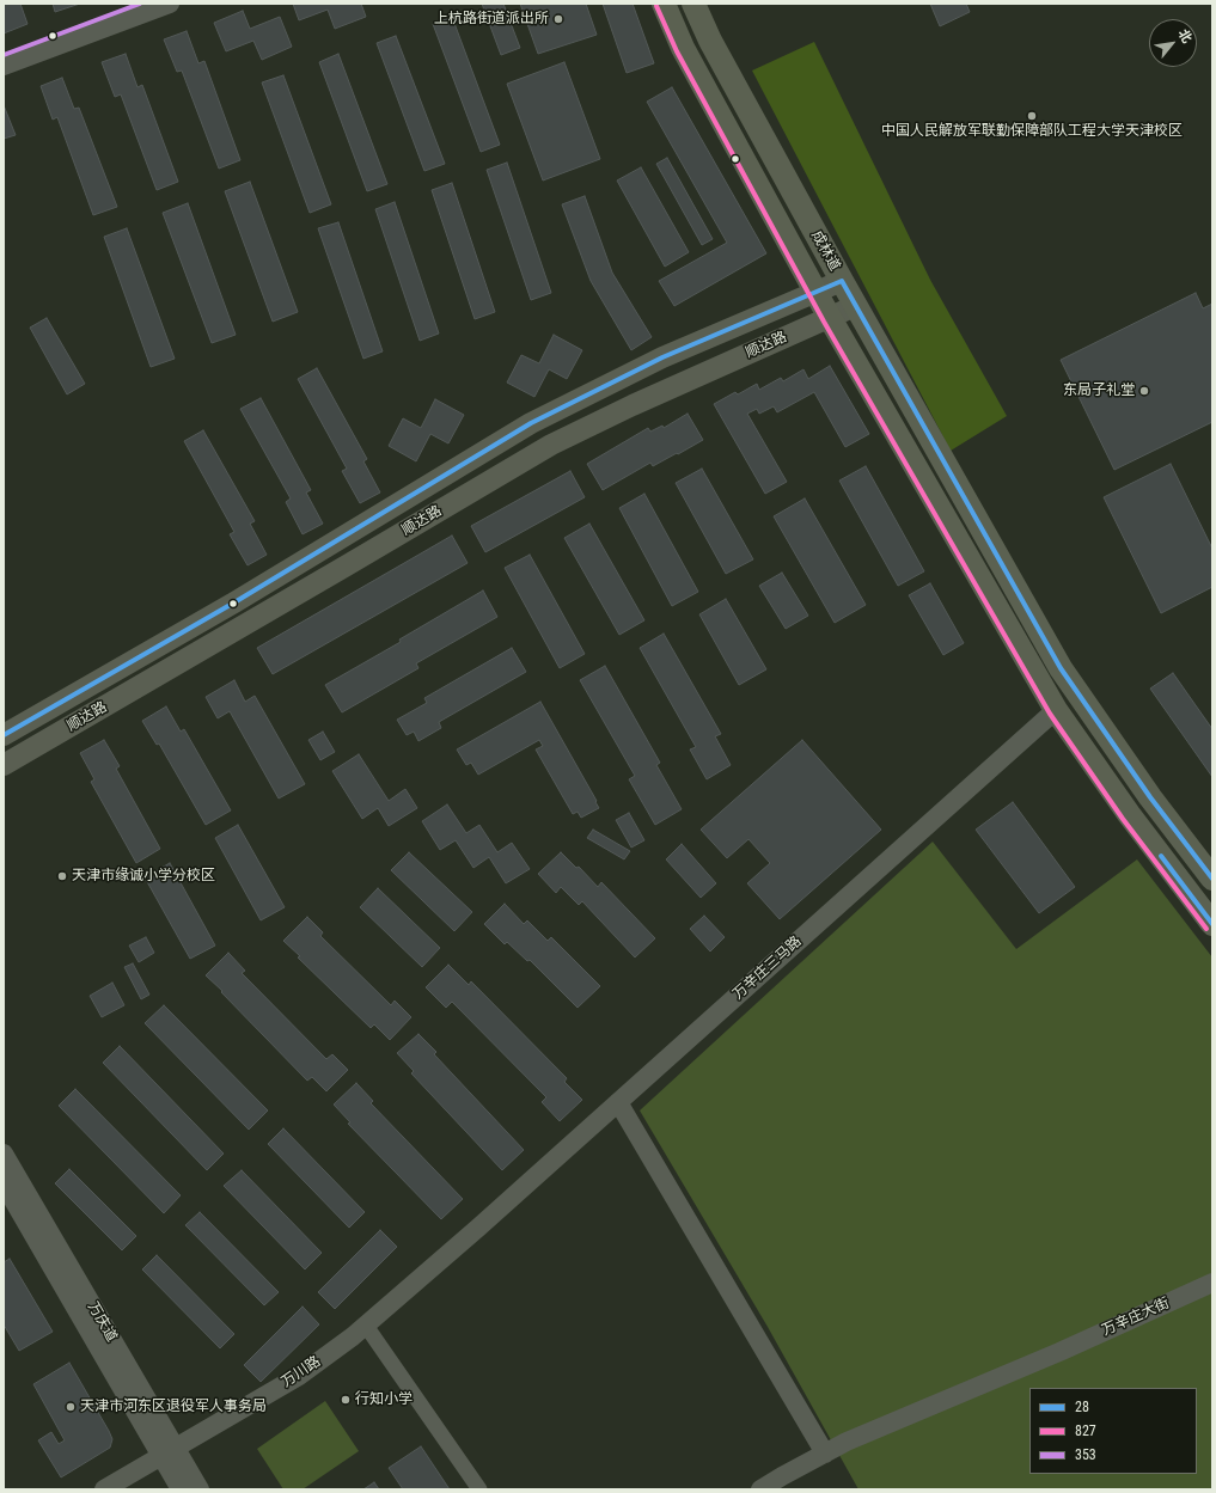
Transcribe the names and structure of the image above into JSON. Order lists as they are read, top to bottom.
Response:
{
  "streets": {
    "main road": ["成林道", "顺达路"],
    "street": [
      "万辛庄三马路",
      "万辛庄大街",
      "万庆道",
      "万川路"
    ]
  },
  "crossings": [
    ["成林道", "顺达路"],
    ["成林道", "万辛庄三马路"],
    ["万辛庄三马路", "万川路"],
    ["万庆道", "万川路"]
  ],
  "places": [
    "上杭路街道派出所",
    "中国人民解放军联勤保障部队工程大学天津校区",
    "东局子礼堂",
    "天津市缘诚小学分校区",
    "行知小学",
    "天津市河东区退役军人事务局"
  ],
  "lines": ["transit line 353", "transit line 827", "transit line 28"],
  "legend": ["28", "827", "353"],
  "north": "top right"
}
